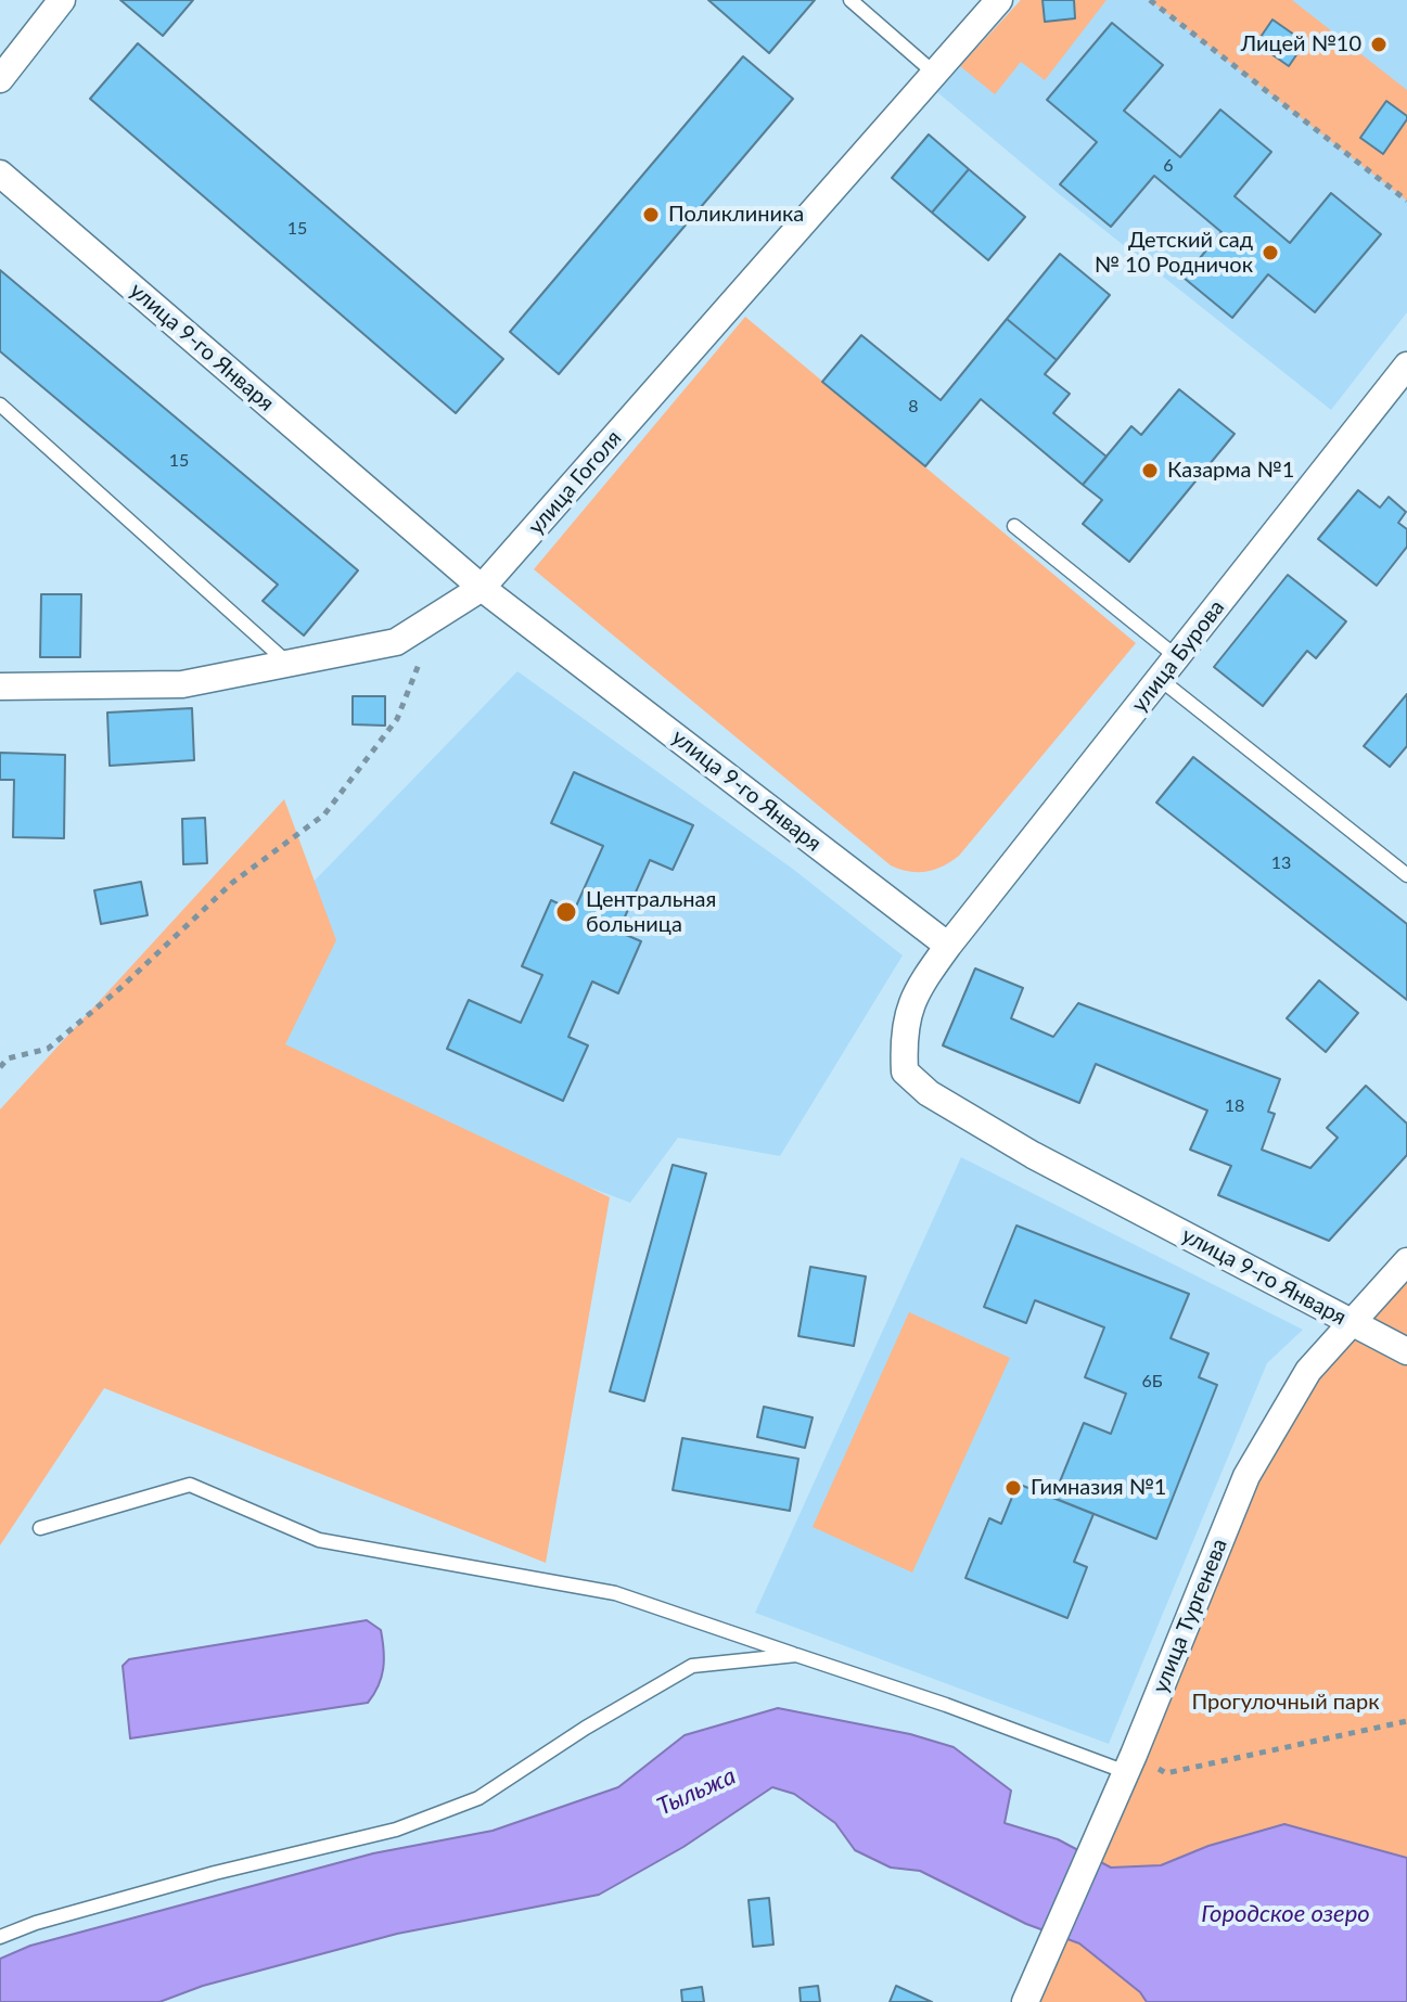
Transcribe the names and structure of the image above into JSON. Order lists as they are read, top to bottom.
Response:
{
  "streets": {
    "street": [
      "улица 9-го Января",
      "улица Гоголя",
      "улица Бурова",
      "улица Тургенева"
    ]
  },
  "crossings": [
    ["улица 9-го Января", "улица Гоголя"],
    ["улица 9-го Января", "улица Бурова"],
    ["улица 9-го Января", "улица Тургенева"]
  ],
  "water": ["Тыльжа", "Городское озеро"],
  "parks": ["Прогулочный парк"],
  "places": [
    "Лицей №10",
    "Поликлиника",
    "Детский сад № 10 Родничок",
    "Казарма №1",
    "Центральная больница",
    "Гимназия №1"
  ],
  "house_numbers": [
    "6",
    "15",
    "8",
    "15",
    "13",
    "18",
    "6Б"
  ]
}
